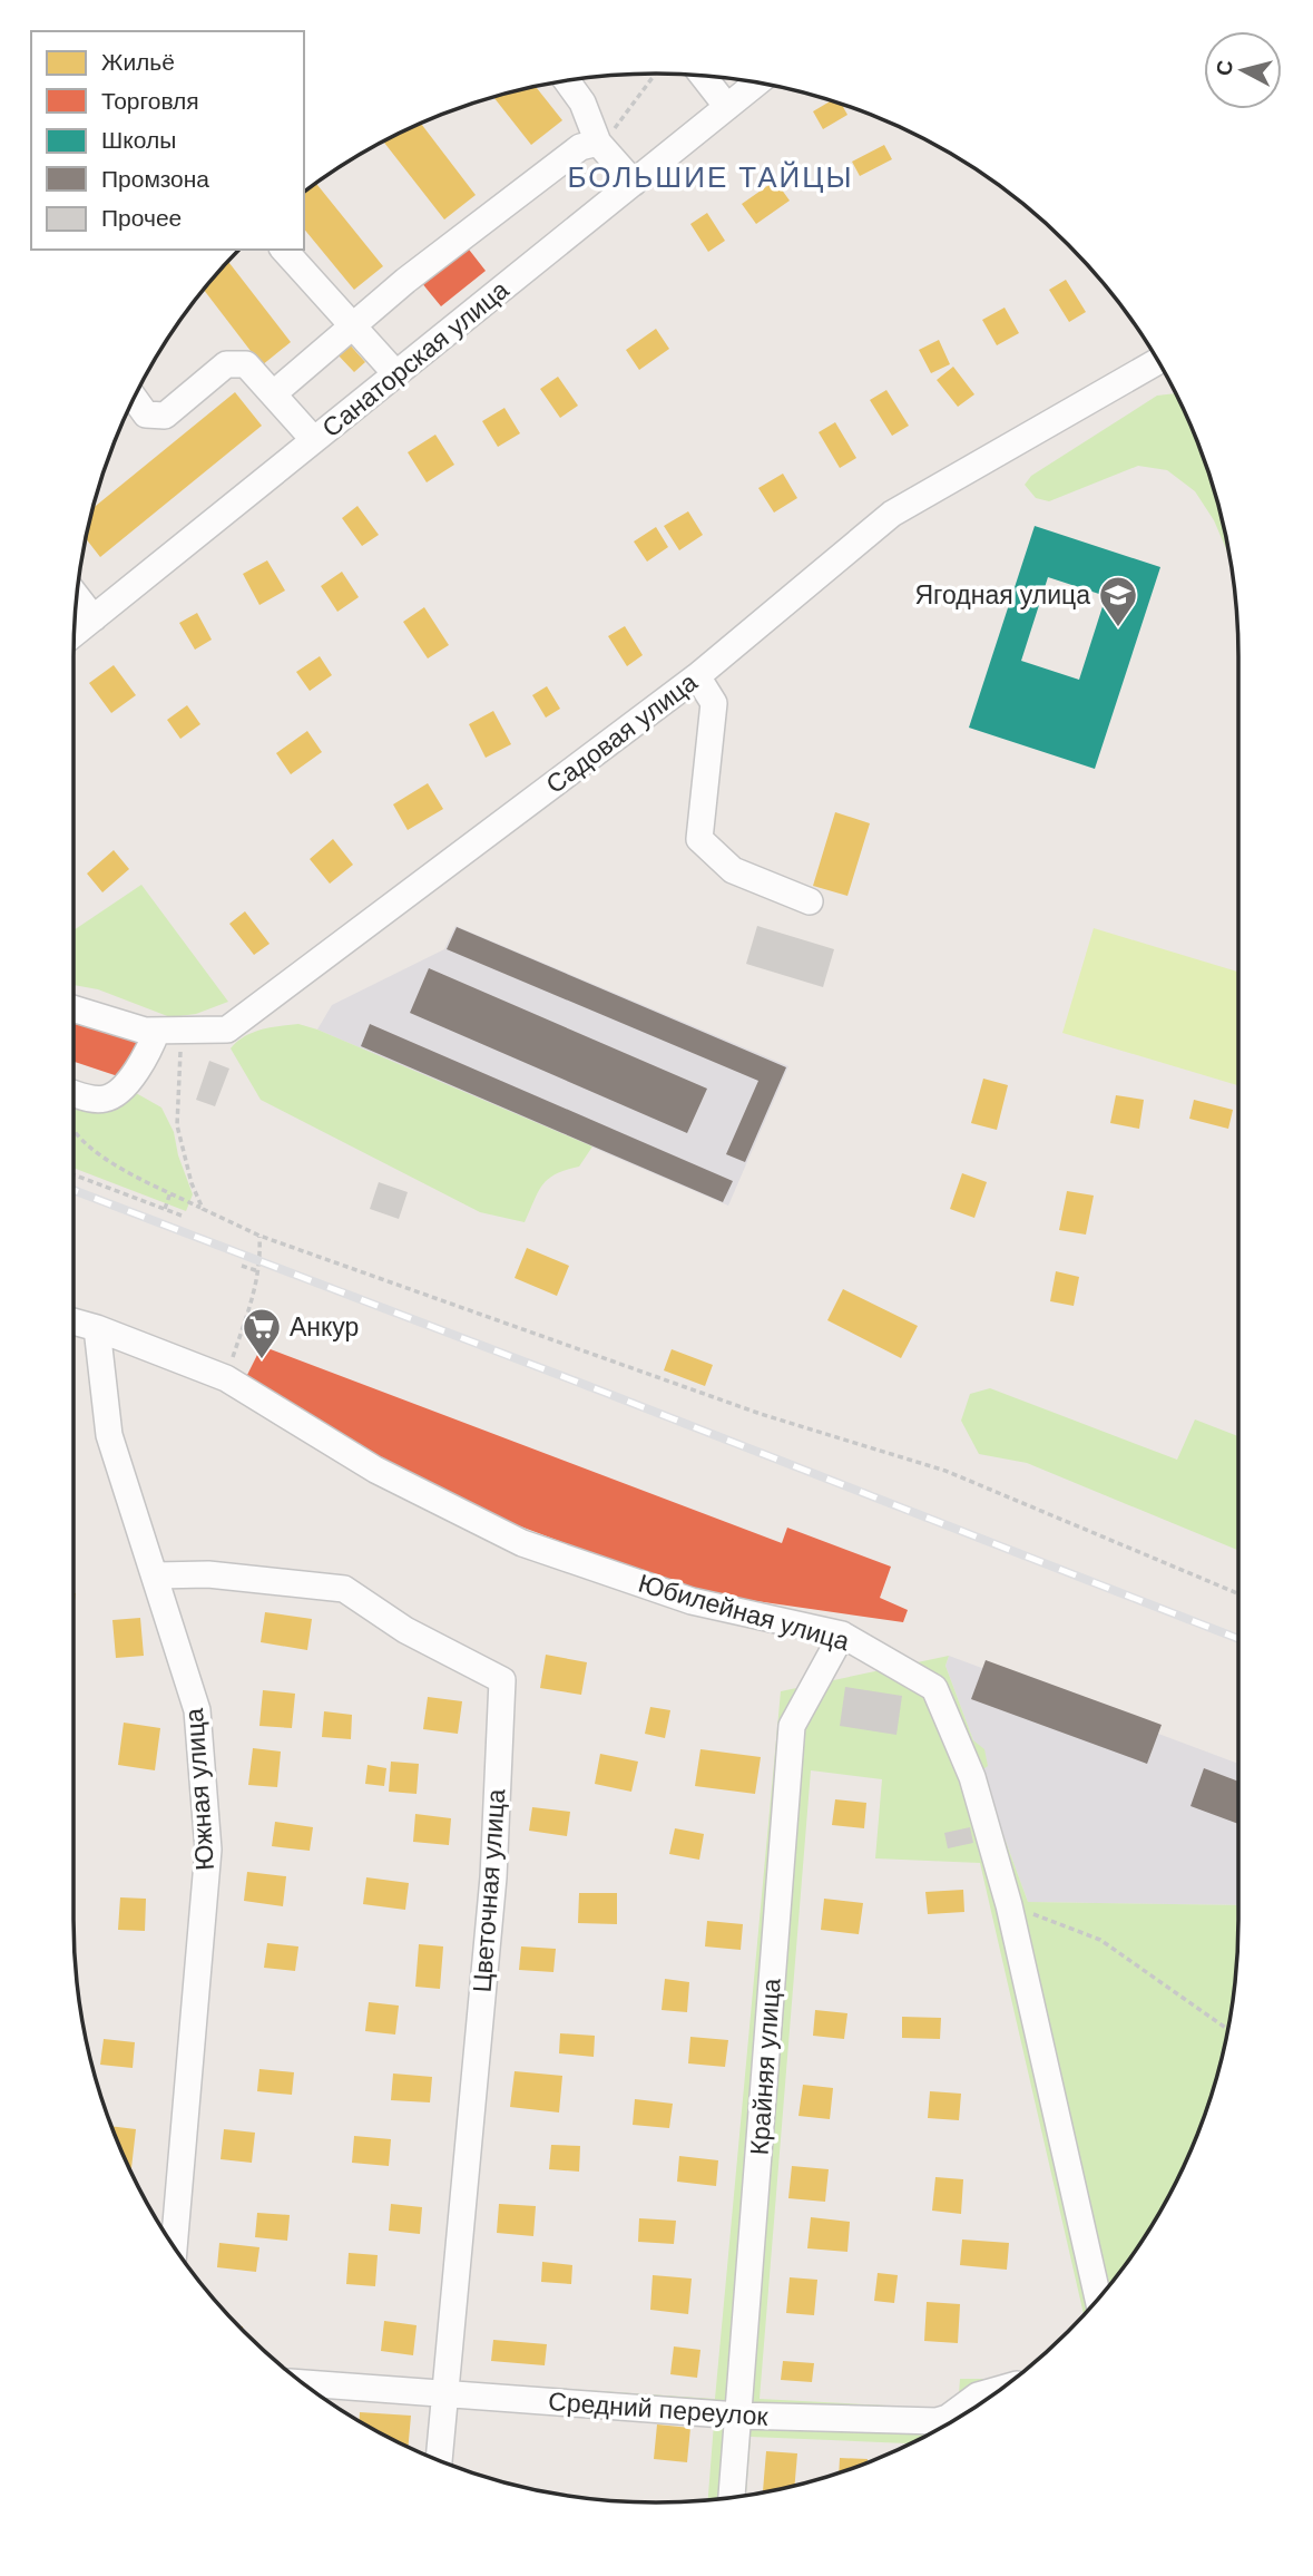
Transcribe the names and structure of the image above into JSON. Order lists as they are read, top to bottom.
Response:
{
  "streets": {
    "street": [
      "Санаторская улица",
      "Садовая улица",
      "Юбилейная улица",
      "Южная улица",
      "Цветочная улица",
      "Крайняя улица",
      "Средний переулок"
    ]
  },
  "crossings": [
    ["Юбилейная улица", "Южная улица"],
    ["Юбилейная улица", "Крайняя улица"],
    ["Южная улица", "Цветочная улица"],
    ["Цветочная улица", "Средний переулок"],
    ["Крайняя улица", "Средний переулок"]
  ],
  "districts": ["БОЛЬШИЕ ТАЙЦЫ"],
  "places": {
    "school or university": ["Ягодная улица"],
    "supermarket": ["Анкур"]
  },
  "legend": [
    "Жильё",
    "Торговля",
    "Школы",
    "Промзона",
    "Прочее"
  ],
  "north": "left"
}
